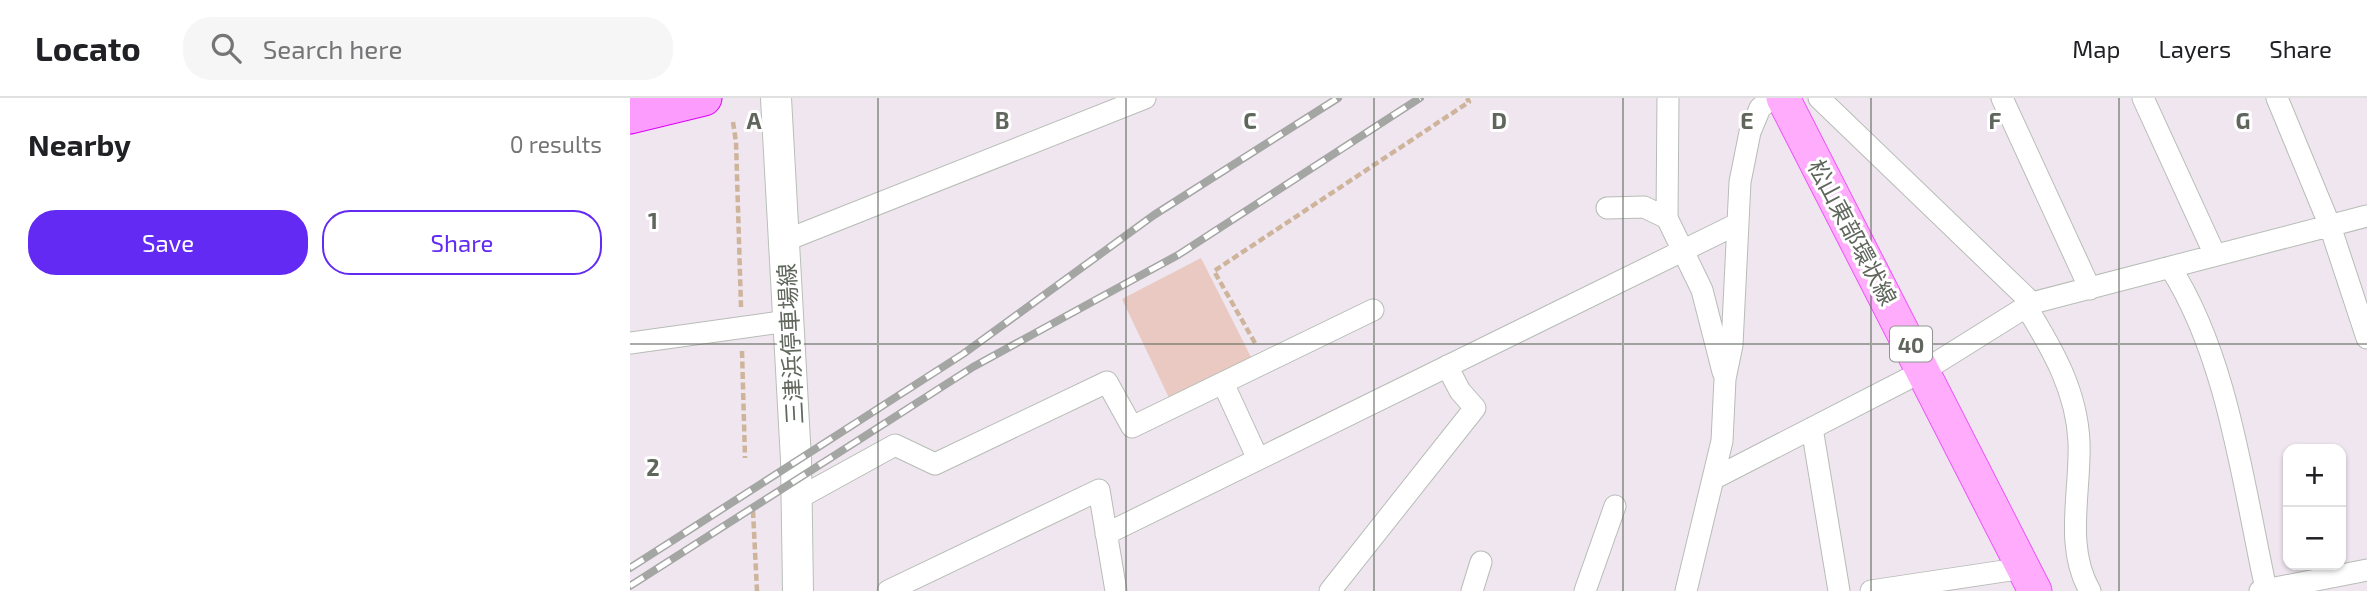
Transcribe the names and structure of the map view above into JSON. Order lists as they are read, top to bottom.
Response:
{
  "streets": {
    "main road": ["松山東部環状線", "三津浜停車場線", "40"]
  },
  "page": {
    "header": "Locato",
    "search": "Search here",
    "nav": ["Map", "Layers", "Share"],
    "heading": ["Nearby", "0 results"],
    "buttons": ["Save", "Share"],
    "map_buttons": ["+", "−"]
  },
  "grid": {
    "columns": [
      "A",
      "B",
      "C",
      "D",
      "E",
      "F",
      "G"
    ],
    "rows": ["1", "2"]
  }
}
